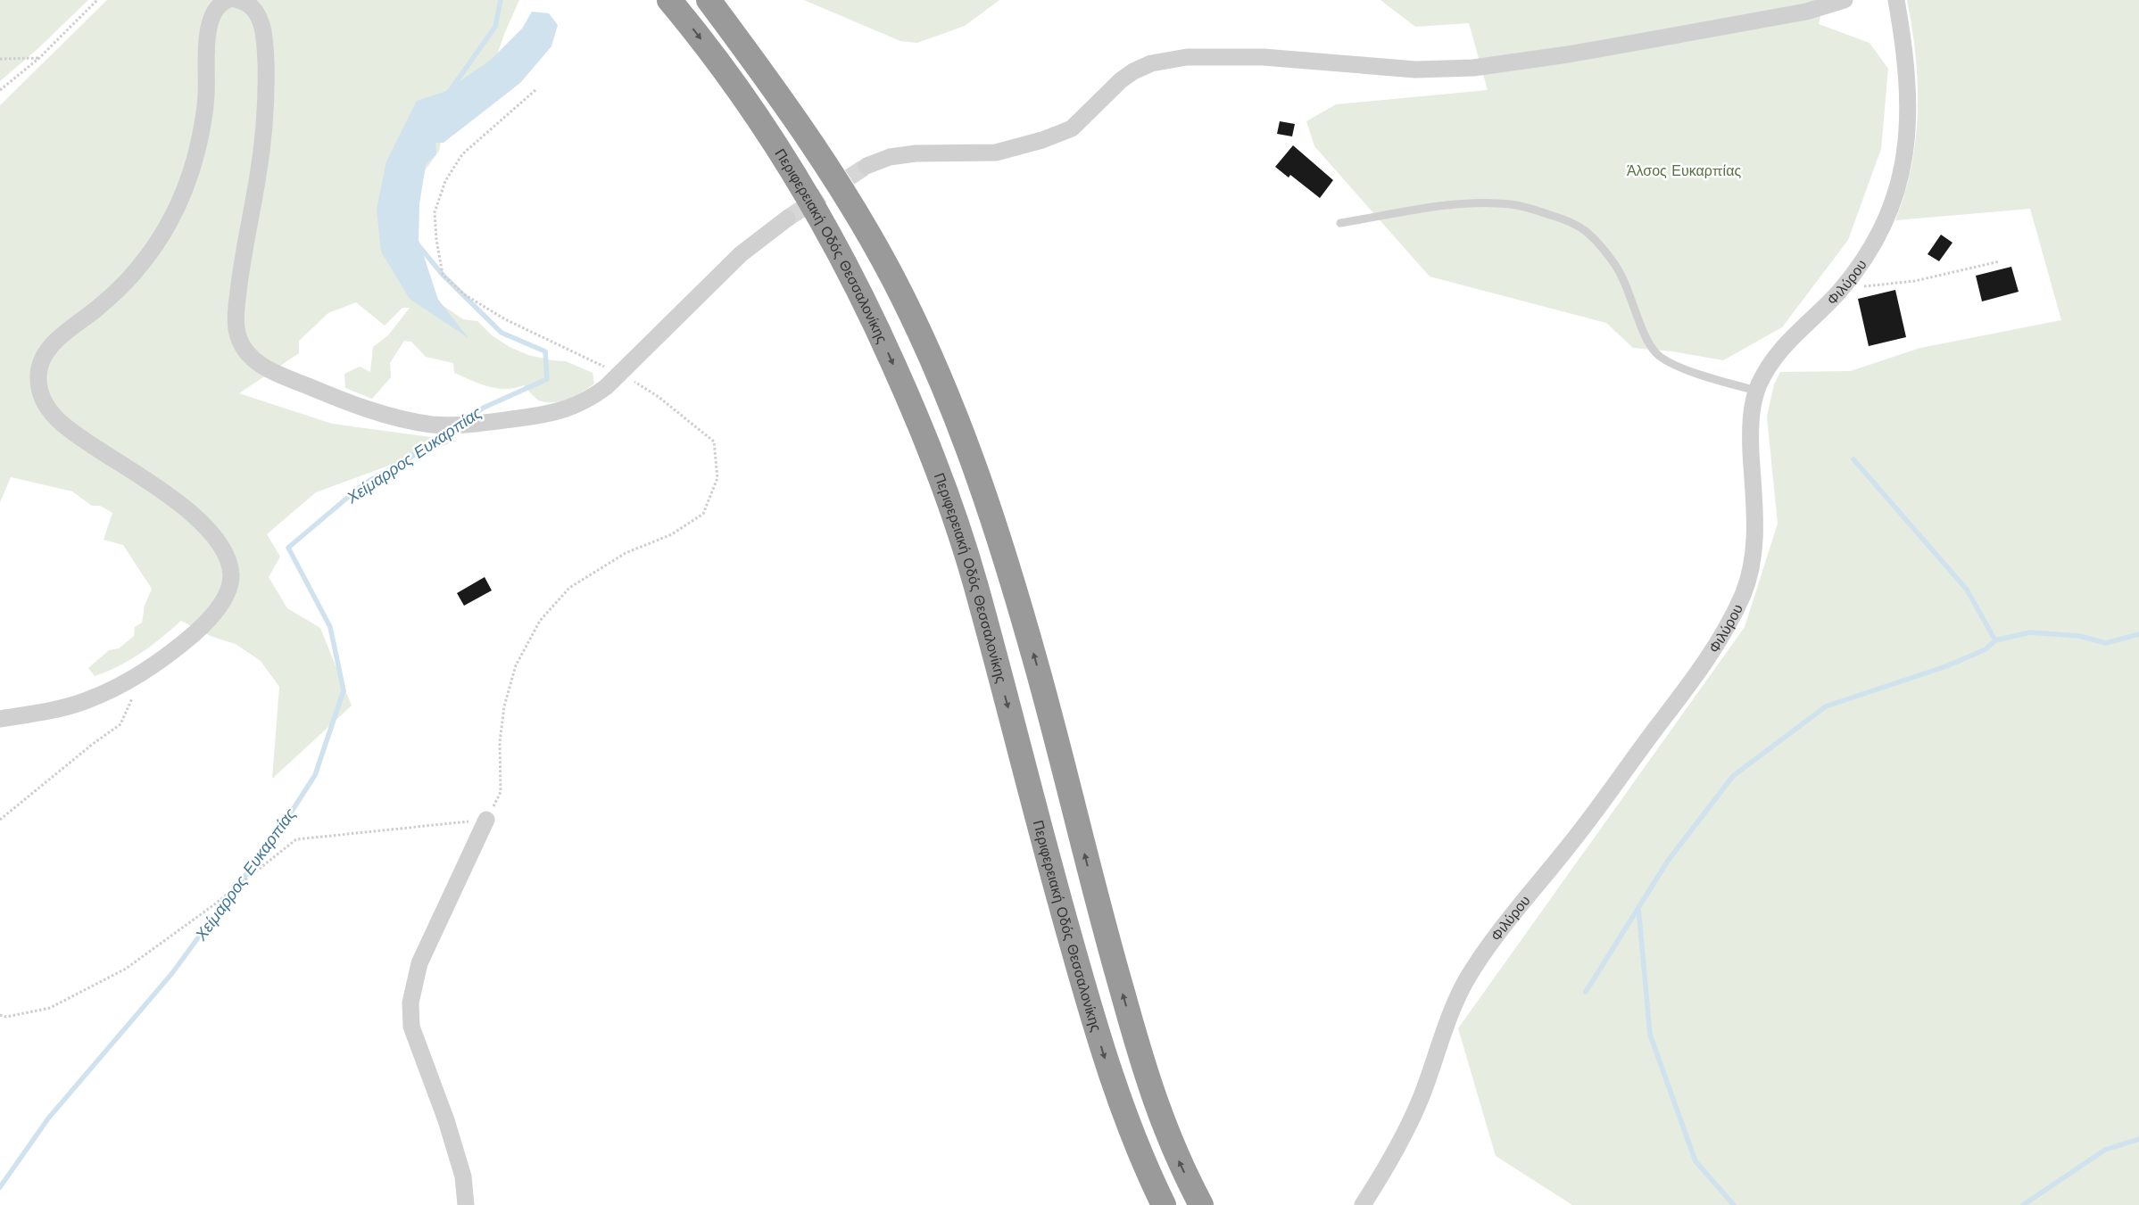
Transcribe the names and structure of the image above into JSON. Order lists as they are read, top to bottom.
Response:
{
  "streets": {
    "highway": ["Περιφερειακή Οδός Θεσσαλονίκης"],
    "street": ["Φιλύρου"]
  },
  "water": ["Χείμαρρος Ευκαρπίας"],
  "parks": ["Άλσος Ευκαρπίας"]
}
